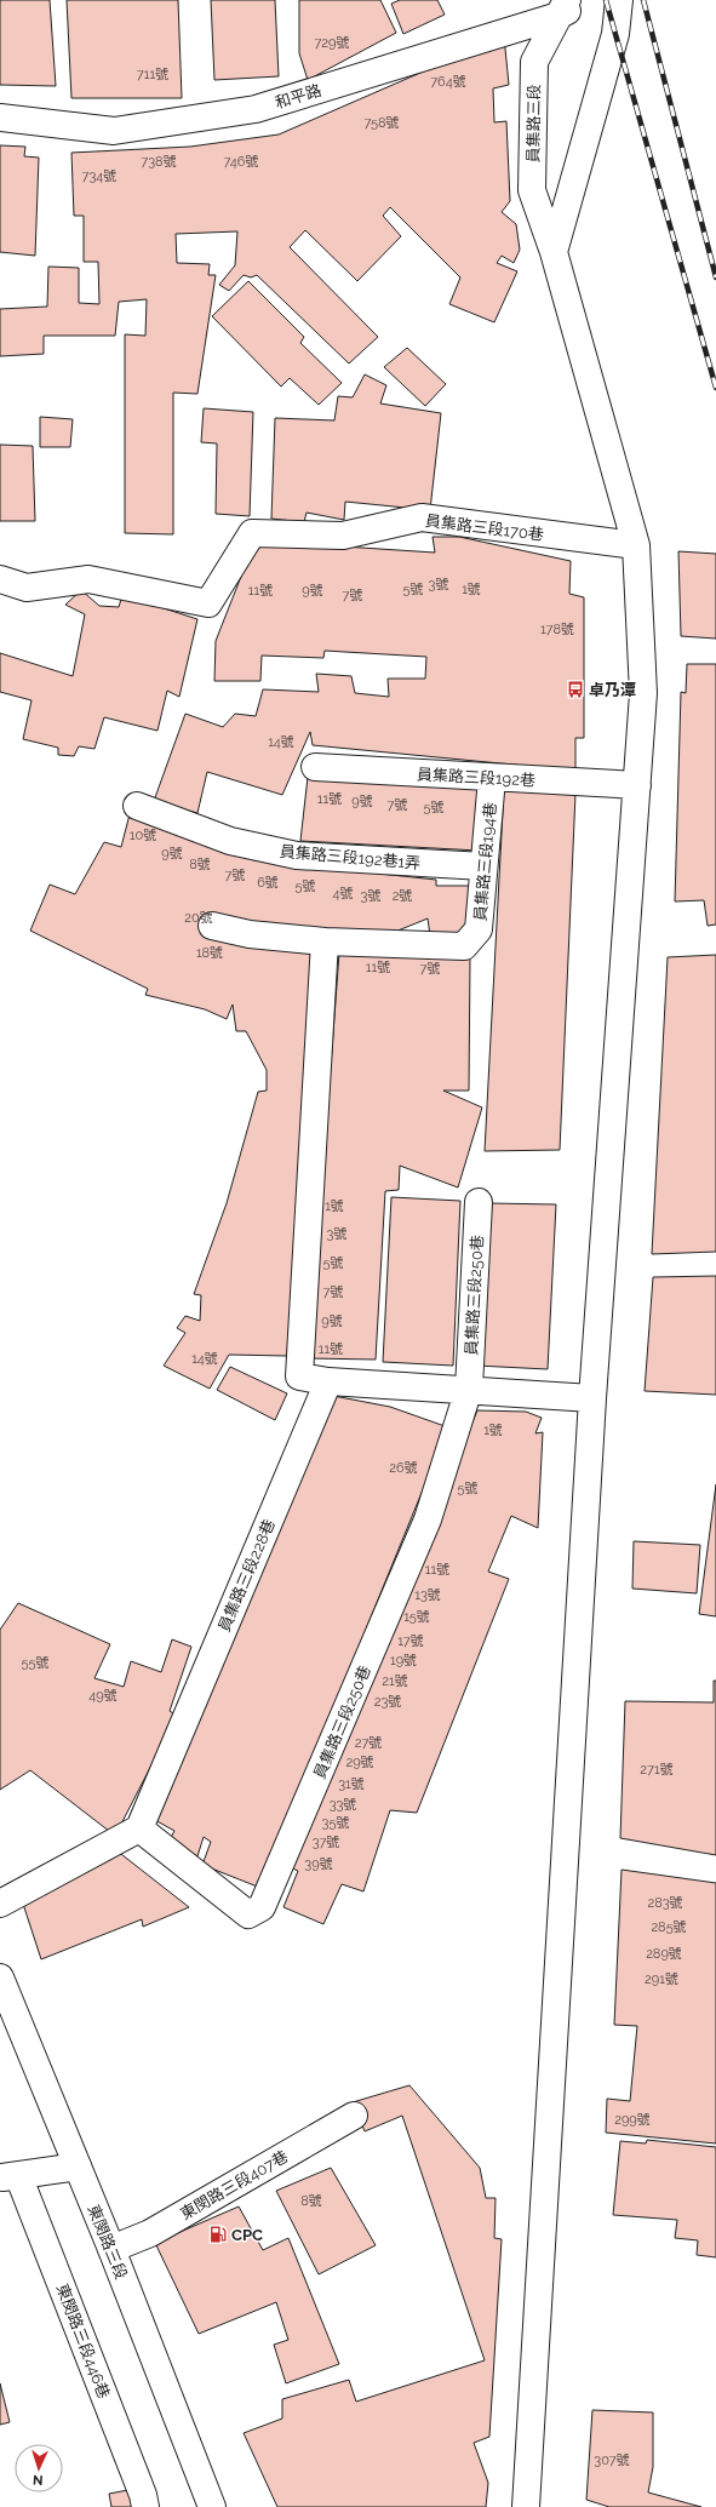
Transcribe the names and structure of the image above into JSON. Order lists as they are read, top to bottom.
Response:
{
  "streets": {
    "street": [
      "和平路",
      "員集路三段",
      "員集路三段170巷",
      "員集路三段192巷",
      "員集路三段192巷1弄",
      "員集路三段194巷",
      "員集路三段250巷",
      "員集路三段228巷",
      "東閔路三段407巷",
      "東閔路三段",
      "東閔路三段446巷"
    ]
  },
  "crossings": [
    ["和平路", "員集路三段"],
    ["員集路三段", "員集路三段170巷"],
    ["員集路三段", "員集路三段192巷"],
    ["員集路三段192巷", "員集路三段194巷"],
    ["員集路三段192巷1弄", "員集路三段194巷"],
    ["員集路三段250巷", "員集路三段228巷"],
    ["東閔路三段407巷", "東閔路三段"]
  ],
  "places": {
    "bus stop": ["卓乃潭"],
    "fuel station": ["CPC"]
  },
  "house_numbers": [
    "729號",
    "711號",
    "764號",
    "758號",
    "738號",
    "746號",
    "734號",
    "3號",
    "5號",
    "1號",
    "11號",
    "9號",
    "7號",
    "178號",
    "14號",
    "11號",
    "9號",
    "7號",
    "5號",
    "10號",
    "9號",
    "8號",
    "7號",
    "6號",
    "5號",
    "4號",
    "3號",
    "2號",
    "20號",
    "18號",
    "11號",
    "7號",
    "1號",
    "3號",
    "5號",
    "7號",
    "9號",
    "11號",
    "14號",
    "1號",
    "26號",
    "5號",
    "11號",
    "13號",
    "15號",
    "17號",
    "19號",
    "55號",
    "21號",
    "49號",
    "23號",
    "27號",
    "29號",
    "271號",
    "31號",
    "33號",
    "35號",
    "37號",
    "39號",
    "283號",
    "285號",
    "289號",
    "291號",
    "299號",
    "8號",
    "307號"
  ],
  "north": "bottom"
}
